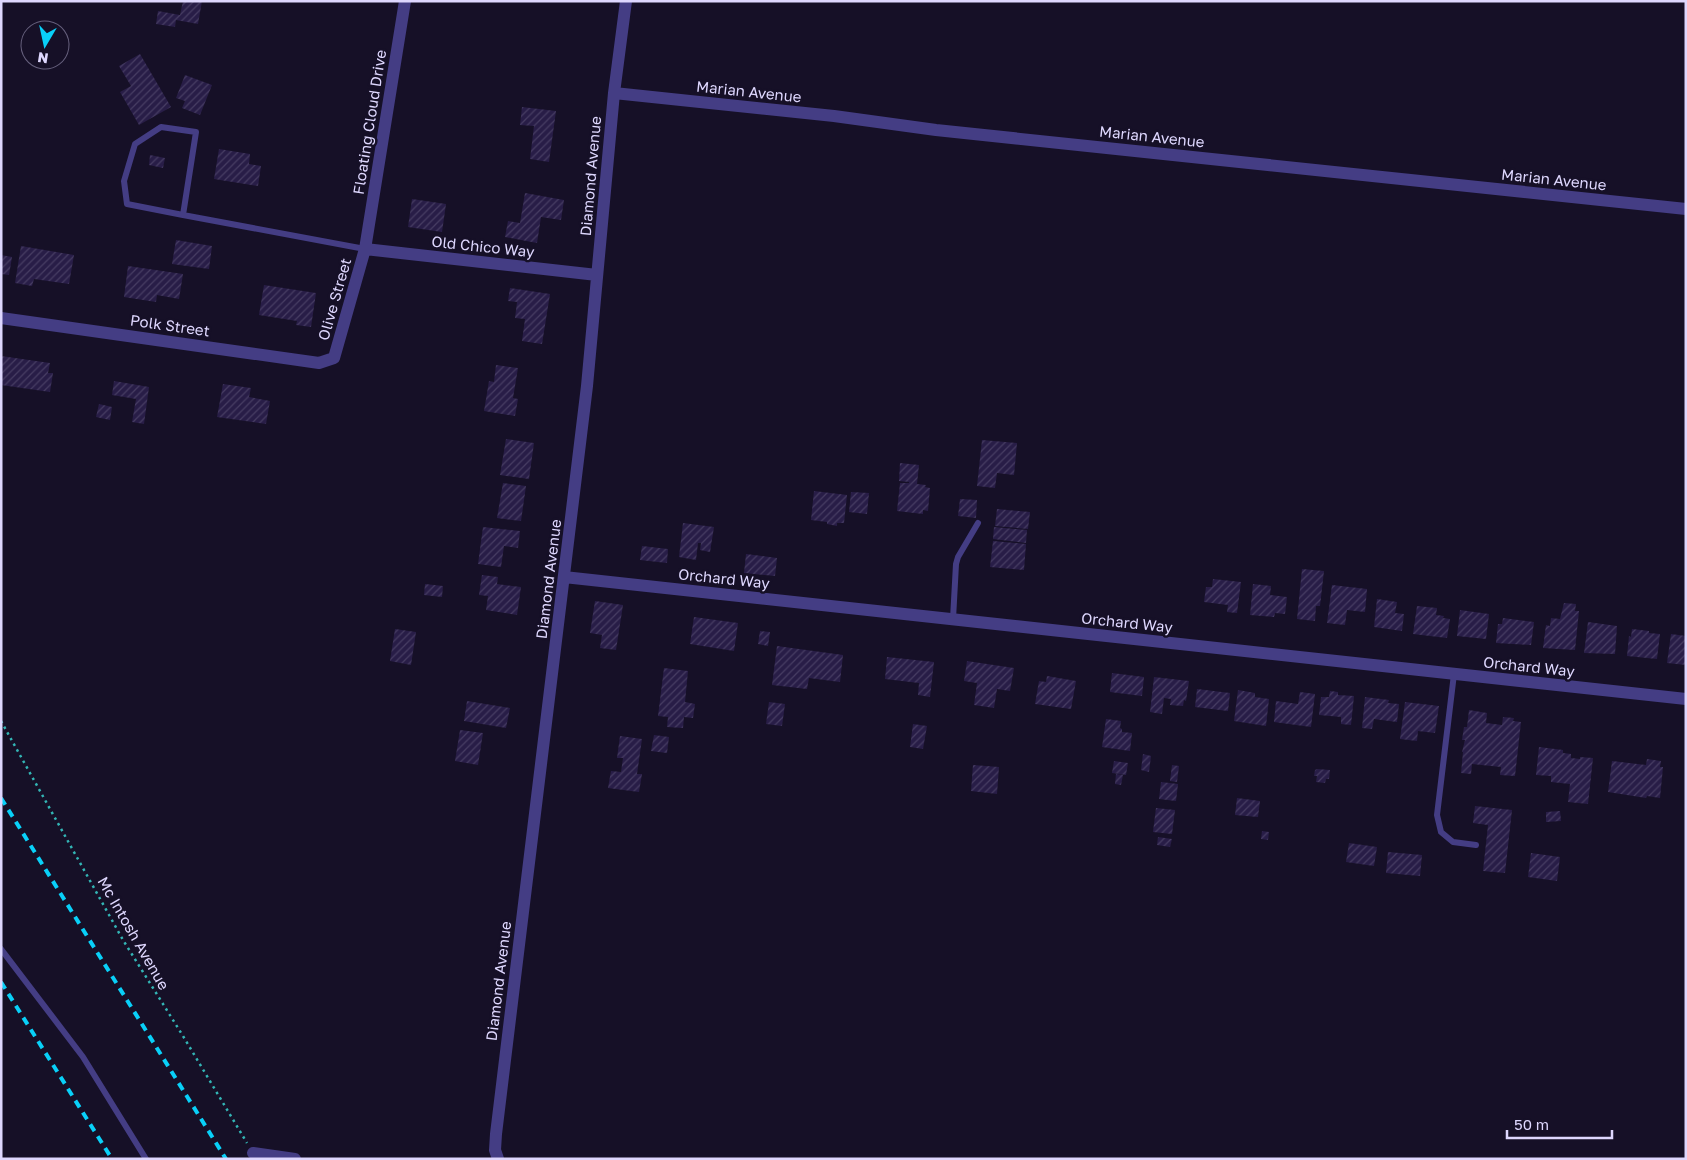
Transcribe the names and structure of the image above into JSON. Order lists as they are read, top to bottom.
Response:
{
  "streets": {
    "street": [
      "Marian Avenue",
      "Floating Cloud Drive",
      "Diamond Avenue",
      "Old Chico Way",
      "Olive Street",
      "Polk Street",
      "Orchard Way"
    ],
    "path": ["Mc Intosh Avenue"]
  },
  "crossings": [
    ["Marian Avenue", "Diamond Avenue"],
    ["Floating Cloud Drive", "Old Chico Way"],
    ["Floating Cloud Drive", "Olive Street"],
    ["Diamond Avenue", "Old Chico Way"],
    ["Diamond Avenue", "Orchard Way"],
    ["Old Chico Way", "Olive Street"],
    ["Olive Street", "Polk Street"]
  ],
  "scale_bar": "50 m",
  "north": "bottom"
}
